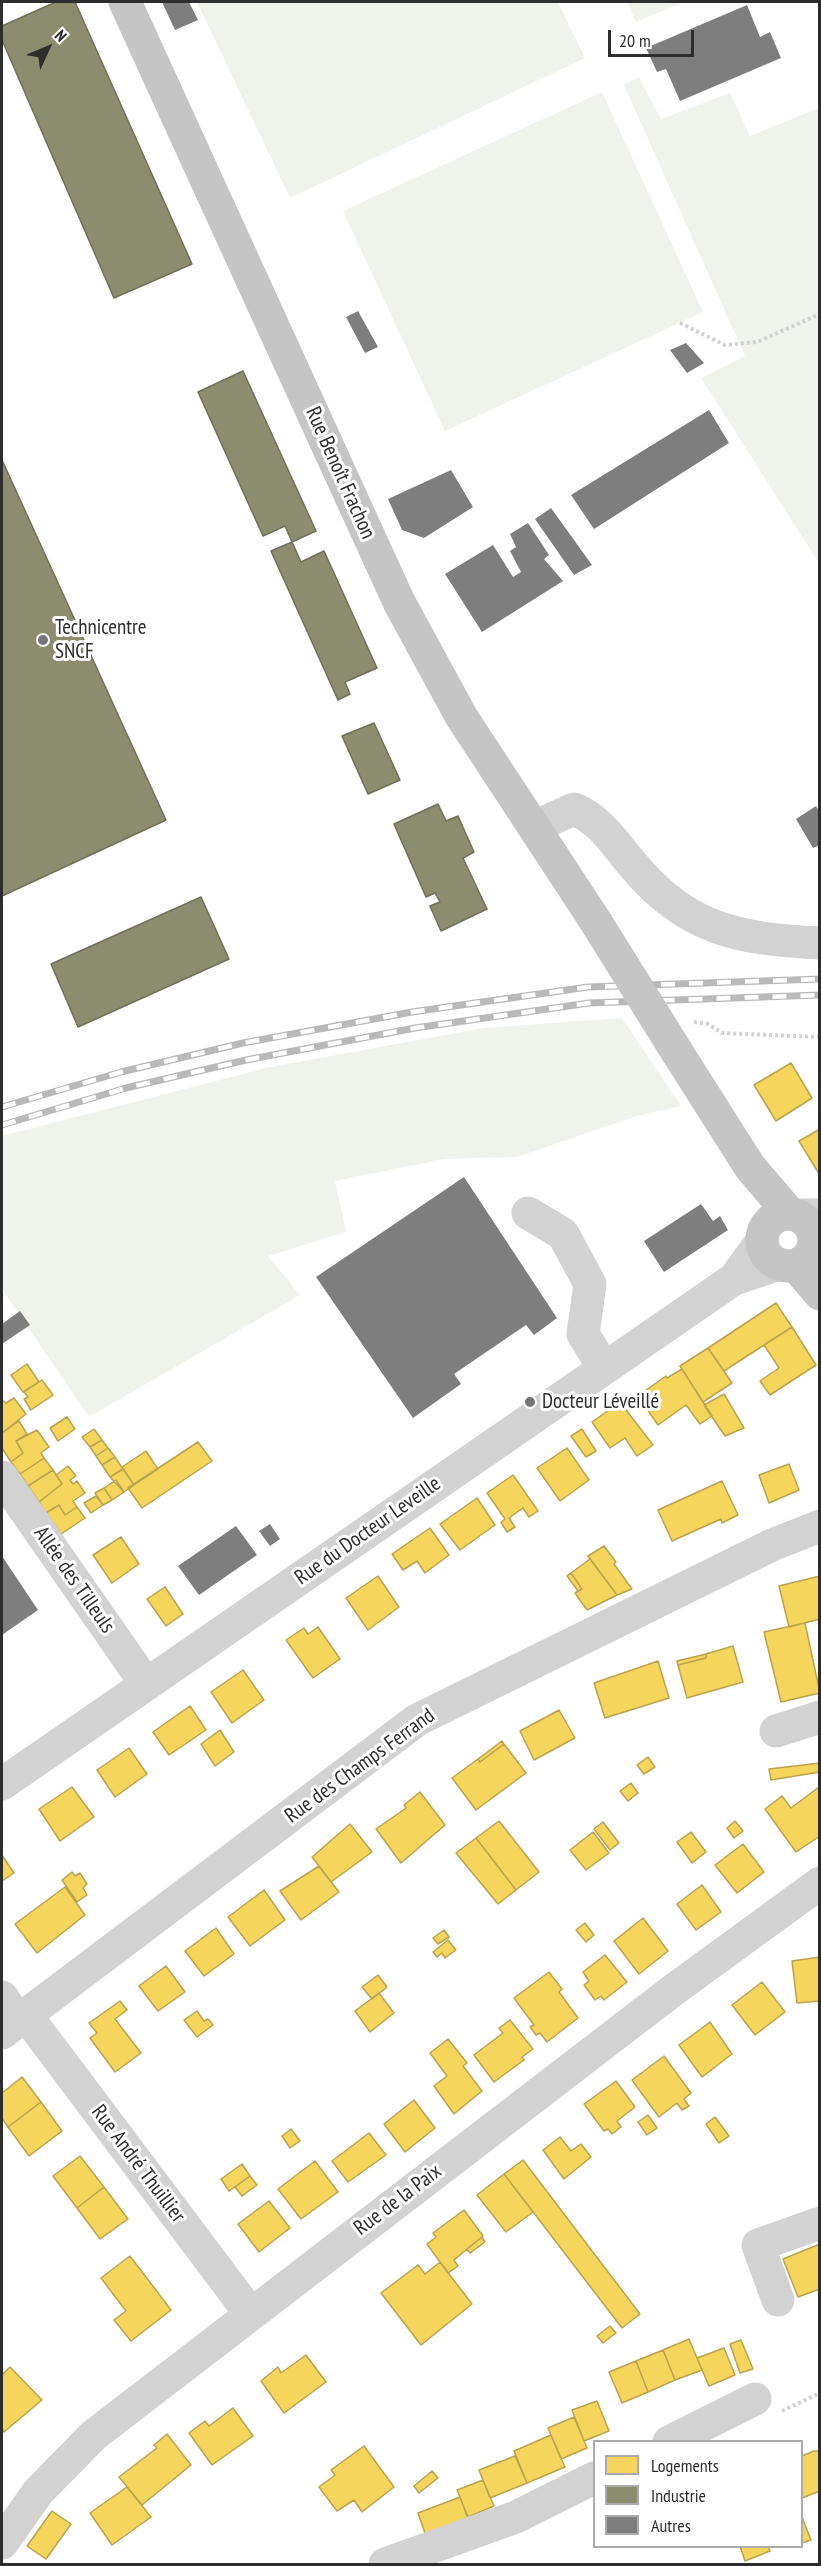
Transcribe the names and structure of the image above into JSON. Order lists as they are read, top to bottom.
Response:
{
  "streets": {
    "main road": ["Rue Benoît Frachon"],
    "street": [
      "Rue du Docteur Leveille",
      "Allée des Tilleuls",
      "Rue des Champs Ferrand",
      "Rue André Thuillier",
      "Rue de la Paix"
    ]
  },
  "crossings": [
    ["Rue Benoît Frachon", "Rue du Docteur Leveille"],
    ["Rue du Docteur Leveille", "Allée des Tilleuls"],
    ["Rue des Champs Ferrand", "Rue André Thuillier"],
    ["Rue André Thuillier", "Rue de la Paix"]
  ],
  "places": ["Technicentre SNCF", "Docteur Léveillé"],
  "legend": ["Logements", "Industrie", "Autres"],
  "scale_bar": "20 m",
  "north": "top right"
}
